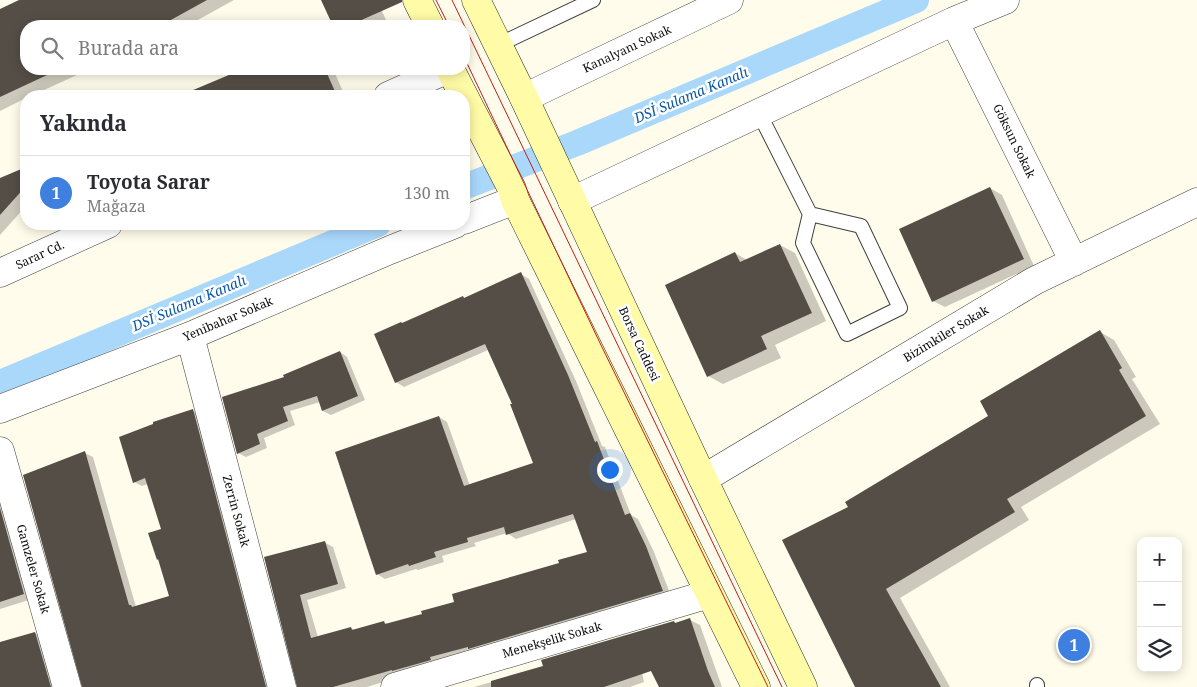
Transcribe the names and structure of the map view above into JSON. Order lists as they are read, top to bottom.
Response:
{
  "streets": {
    "main road": ["Borsa Caddesi"],
    "street": [
      "Kanalyanı Sokak",
      "Göksun Sokak",
      "Sarar Cd.",
      "Yenibahar Sokak",
      "Bizimkiler Sokak",
      "Zerrin Sokak",
      "Gamzeler Sokak",
      "Menekşelik Sokak"
    ]
  },
  "crossings": [
    ["Kanalyanı Sokak", "Borsa Caddesi"],
    ["Göksun Sokak", "Bizimkiler Sokak"],
    ["Yenibahar Sokak", "Zerrin Sokak"],
    ["Bizimkiler Sokak", "Borsa Caddesi"]
  ],
  "water": ["DSİ Sulama Kanalı"],
  "page": {
    "search": "Burada ara",
    "heading": "Yakında",
    "list": [
      {
        "mark": "1",
        "name": "Toyota Sarar",
        "note": "Mağaza",
        "value": "130 m"
      }
    ],
    "map_buttons": ["+", "−"],
    "pins": "1"
  }
}
